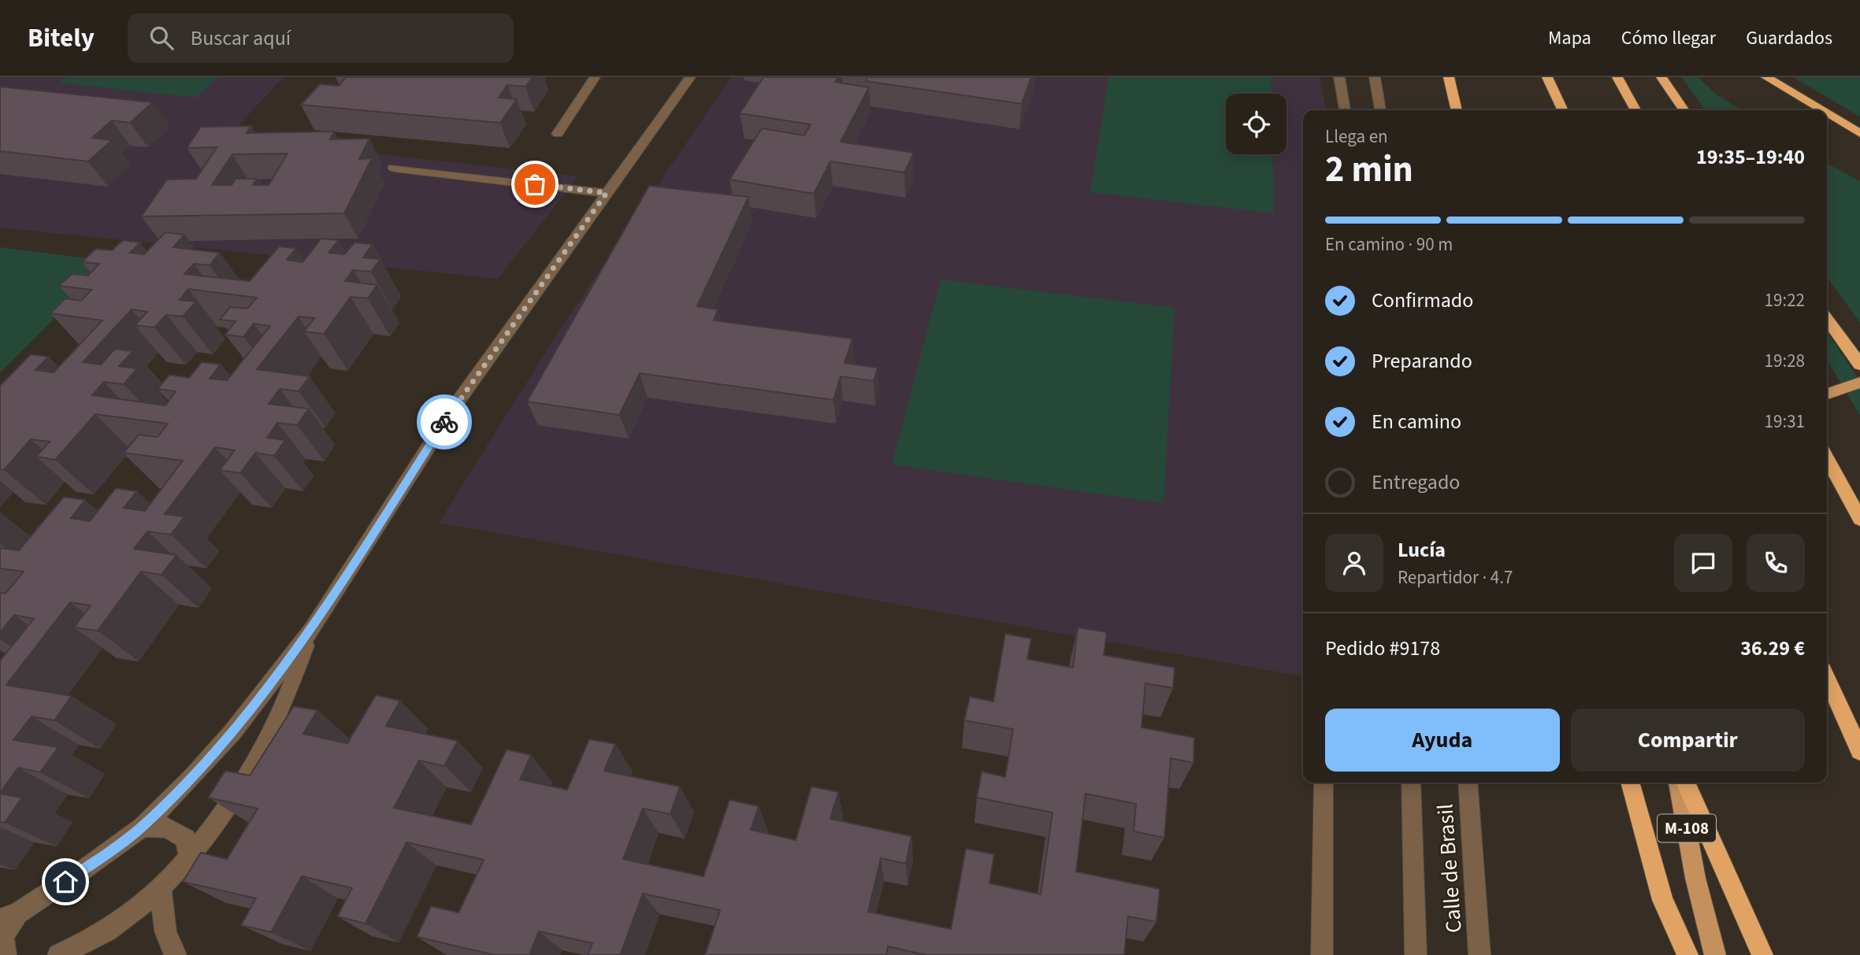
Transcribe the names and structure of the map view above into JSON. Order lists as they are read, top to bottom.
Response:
{
  "streets": {
    "main road": ["M-108"],
    "street": ["Calle de Brasil"]
  },
  "page": {
    "header": "Bitely",
    "search": "Buscar aquí",
    "nav": ["Mapa", "Cómo llegar", "Guardados"],
    "heading": ["2 min", "Llega en", "19:35–19:40"],
    "panel": [
      "Lucía",
      "Repartidor · 4.7",
      "Pedido #9178",
      "36.29 €"
    ],
    "bar": "En camino · 90 m",
    "list": [
      ["Confirmado", "19:22"],
      ["Preparando", "19:28"],
      ["En camino", "19:31"],
      "Entregado"
    ],
    "buttons": ["Ayuda", "Compartir"]
  }
}
